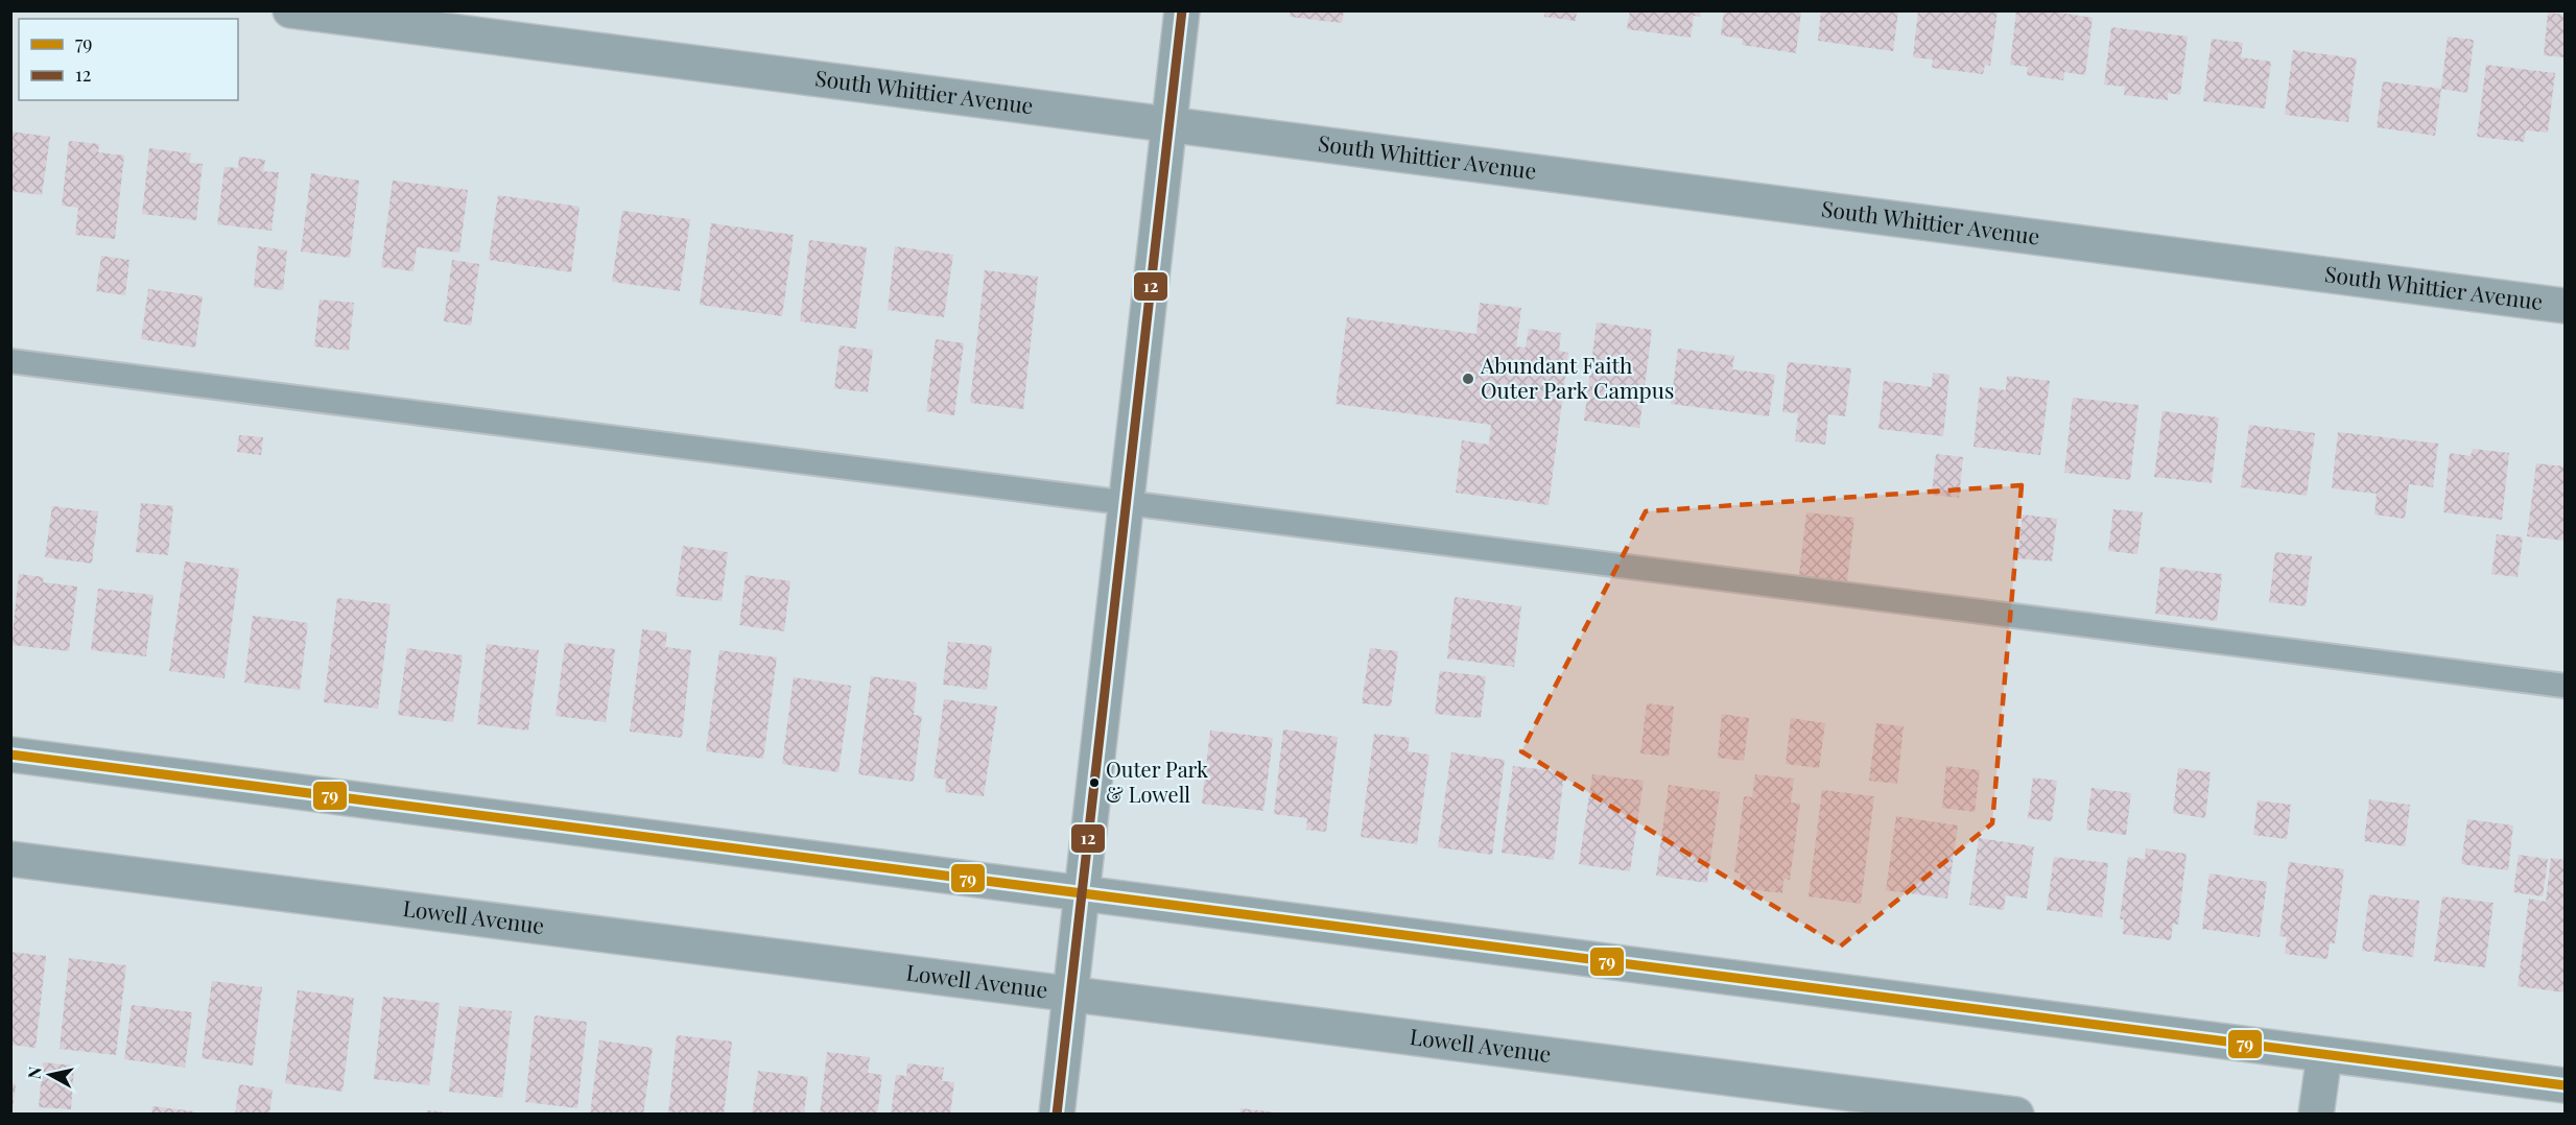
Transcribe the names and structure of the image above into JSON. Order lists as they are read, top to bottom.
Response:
{
  "streets": {
    "street": ["South Whittier Avenue", "Lowell Avenue"]
  },
  "places": ["Abundant Faith Outer Park Campus", "Outer Park & Lowell"],
  "lines": ["transit line 12", "transit line 79"],
  "legend": ["79", "12"],
  "north": "left"
}
